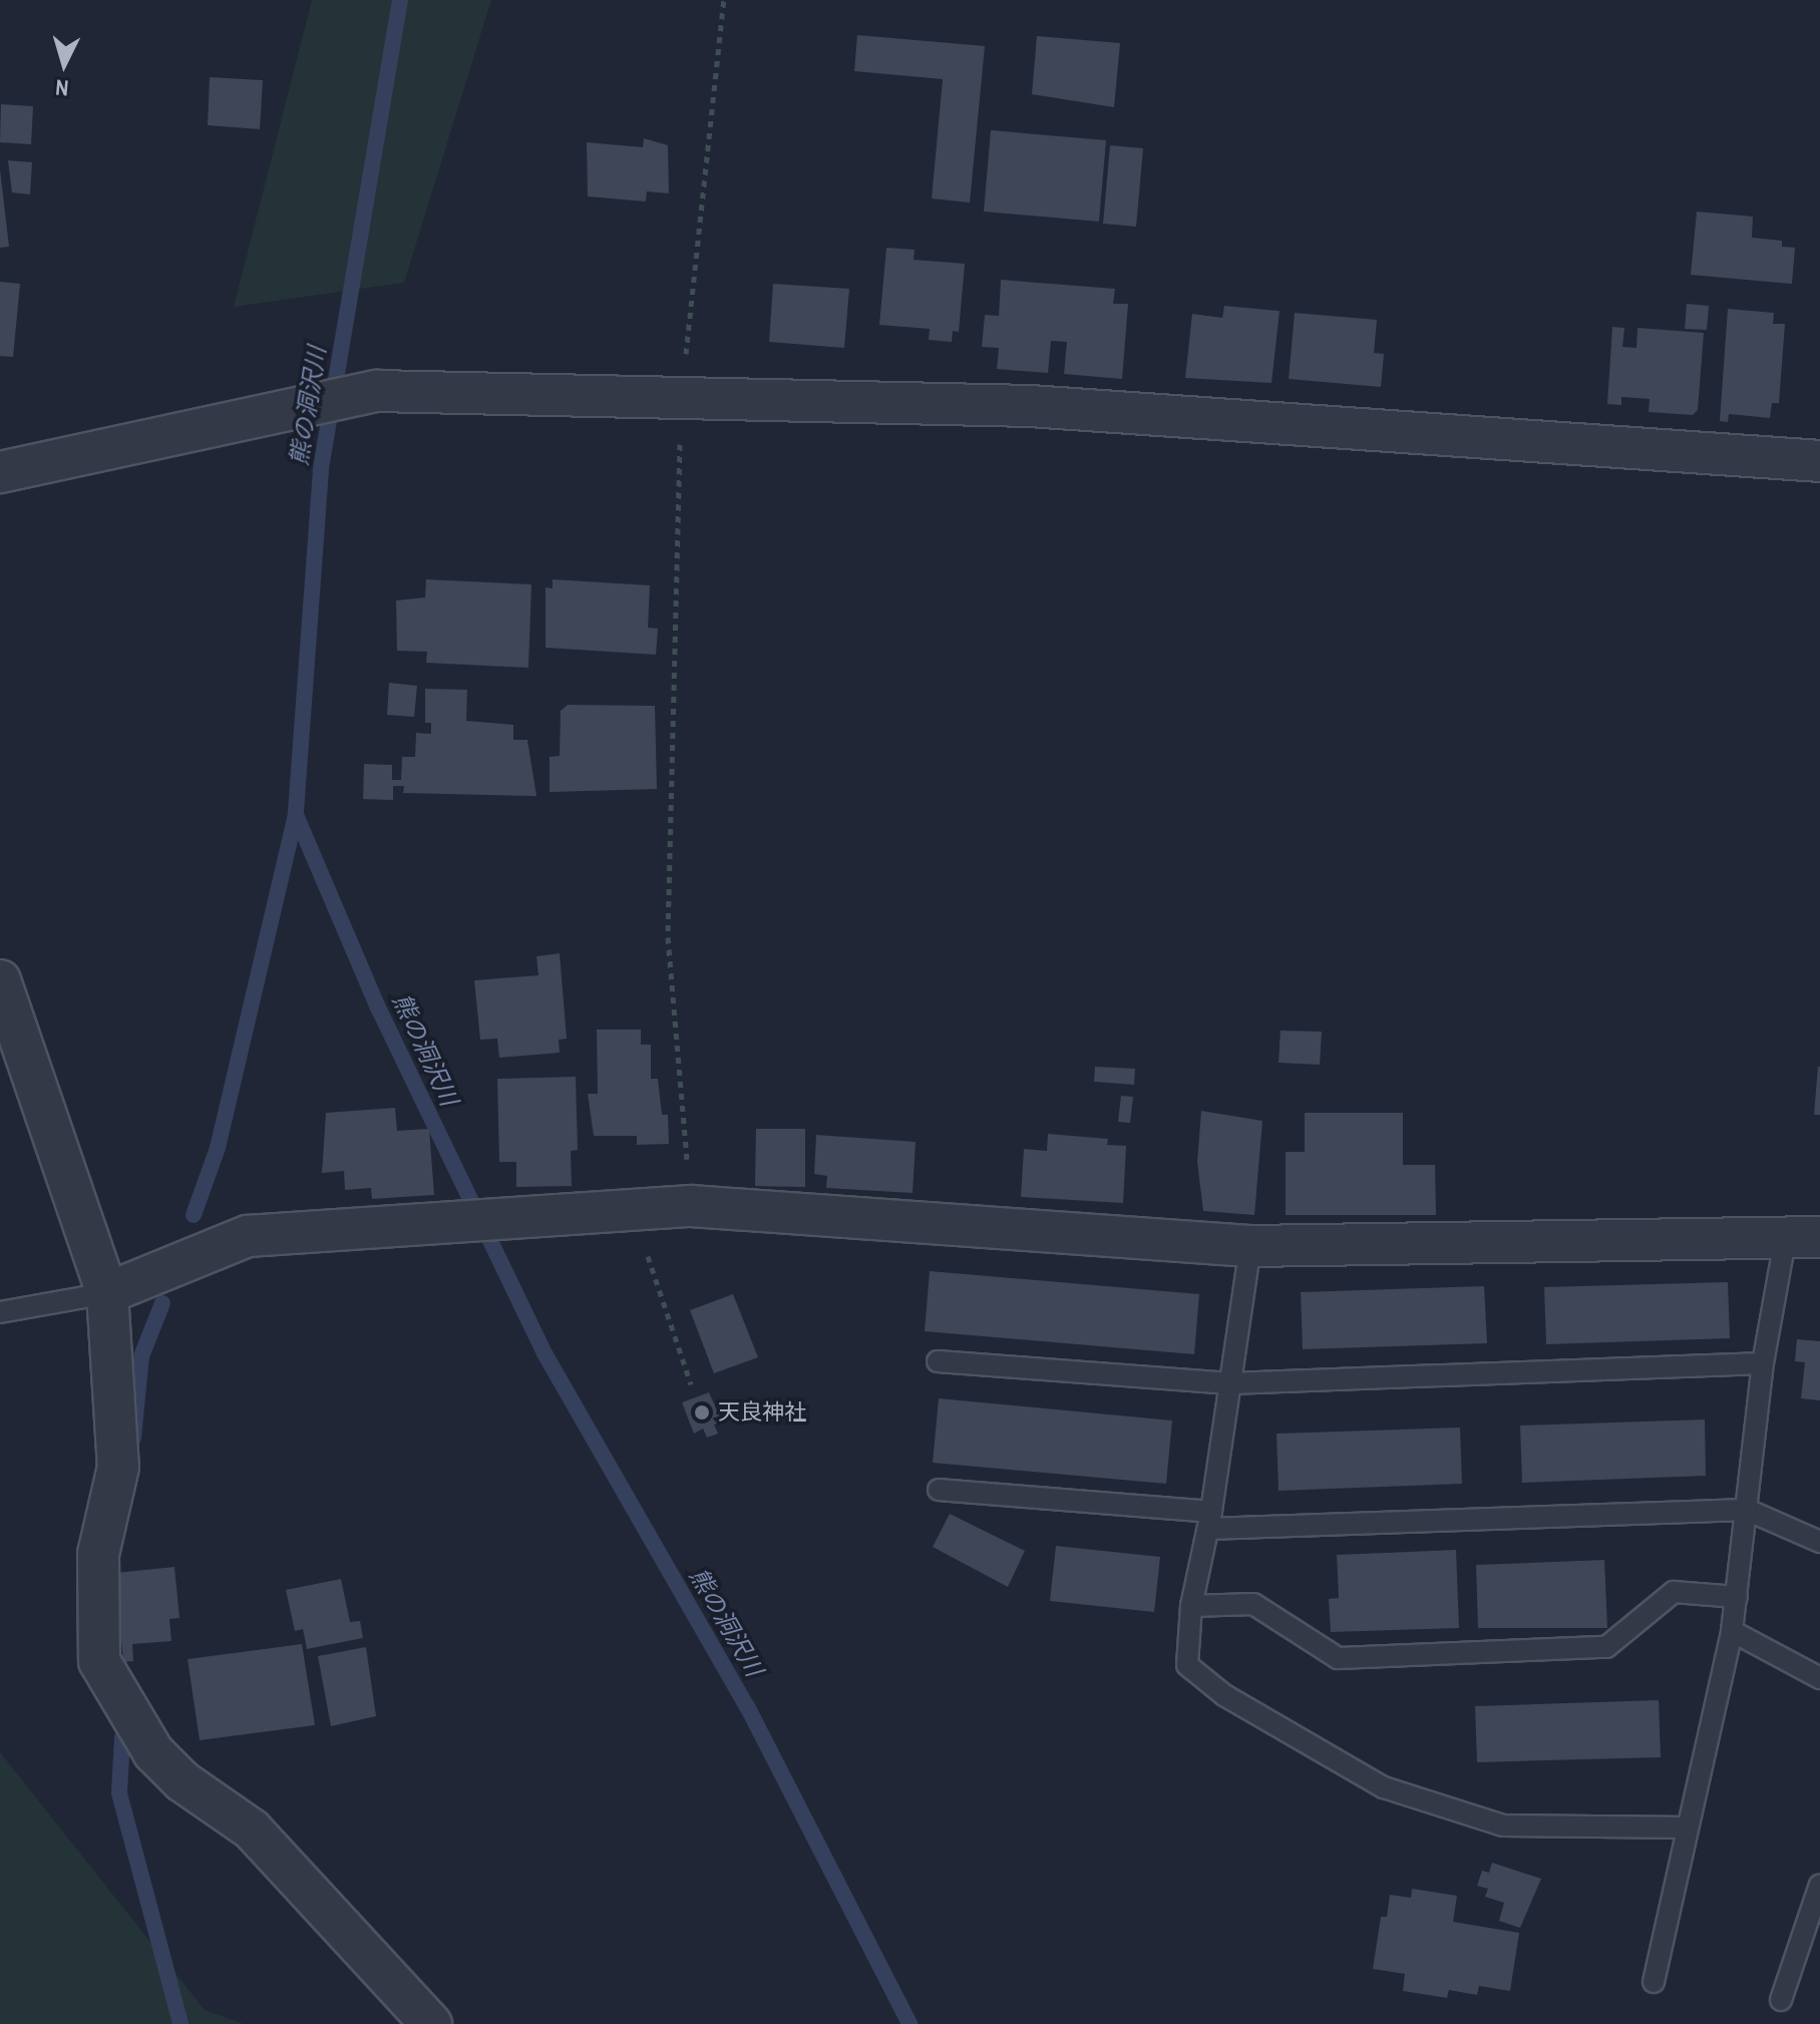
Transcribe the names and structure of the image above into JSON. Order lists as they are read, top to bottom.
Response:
{
  "water": ["熊の洞沢川"],
  "places": ["天良神社"],
  "north": "bottom"
}
